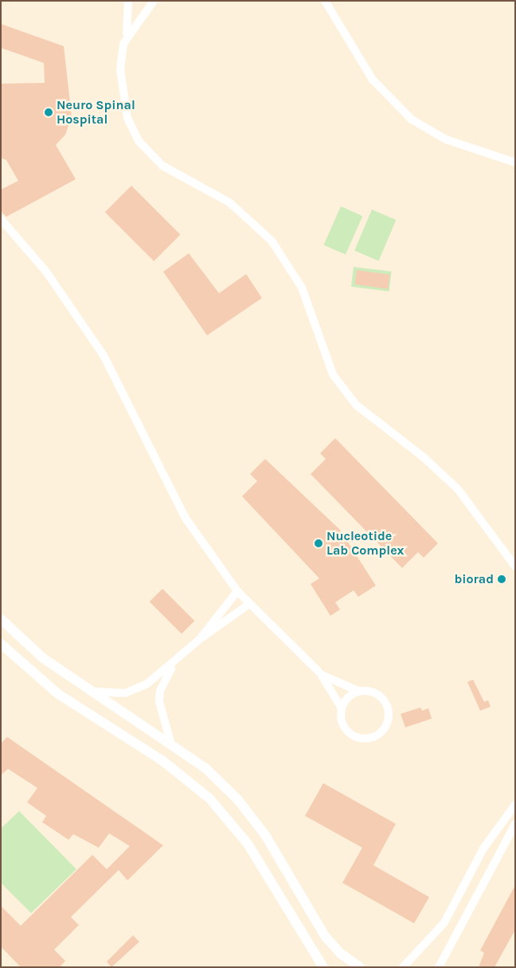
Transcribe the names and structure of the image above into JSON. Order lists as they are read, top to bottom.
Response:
{
  "places": ["Neuro Spinal Hospital", "Nucleotide Lab Complex", "biorad"]
}
